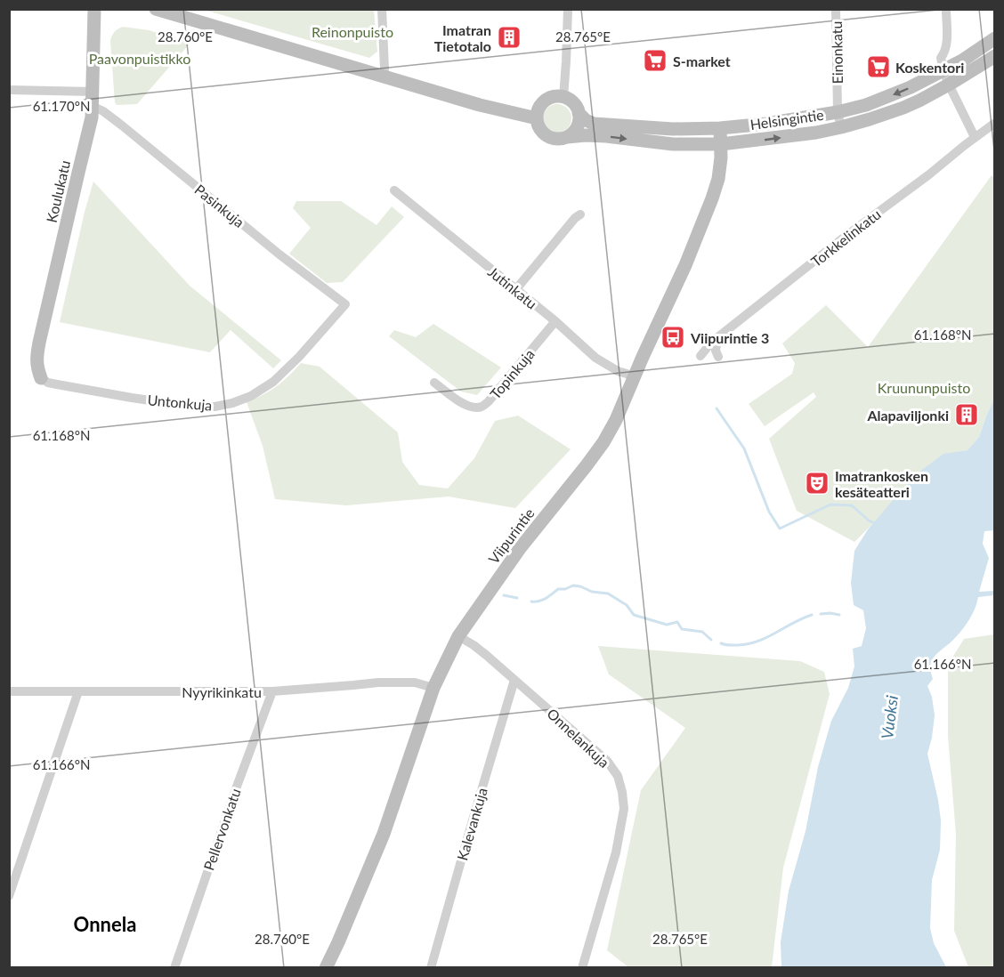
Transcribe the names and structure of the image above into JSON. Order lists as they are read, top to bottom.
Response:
{
  "streets": {
    "main road": ["Helsingintie", "Koulukatu", "Viipurintie"],
    "street": [
      "Einonkatu",
      "Pasinkuja",
      "Torkkelinkatu",
      "Jutinkatu",
      "Topinkuja",
      "Untonkuja",
      "Nyyrikinkatu",
      "Onnelankuja",
      "Kalevankuja",
      "Pellervonkatu"
    ]
  },
  "crossings": [
    ["Einonkatu", "Helsingintie"],
    ["Helsingintie", "Viipurintie"],
    ["Koulukatu", "Pasinkuja"],
    ["Koulukatu", "Untonkuja"],
    ["Pasinkuja", "Untonkuja"],
    ["Jutinkatu", "Topinkuja"],
    ["Jutinkatu", "Viipurintie"],
    ["Viipurintie", "Nyyrikinkatu"],
    ["Viipurintie", "Onnelankuja"],
    ["Nyyrikinkatu", "Pellervonkatu"],
    ["Onnelankuja", "Kalevankuja"]
  ],
  "districts": ["Onnela"],
  "water": ["Vuoksi"],
  "parks": ["Reinonpuisto", "Paavonpuistikko", "Kruununpuisto"],
  "places": {
    "building": ["Imatran Tietotalo", "Alapaviljonki"],
    "supermarket": ["S-market", "Koskentori"],
    "bus stop": ["Viipurintie 3"],
    "theatre": ["Imatrankosken kesäteatteri"]
  },
  "coordinates": [
    "28.760°E",
    "28.765°E",
    "61.170°N",
    "61.168°N",
    "61.166°N"
  ]
}
